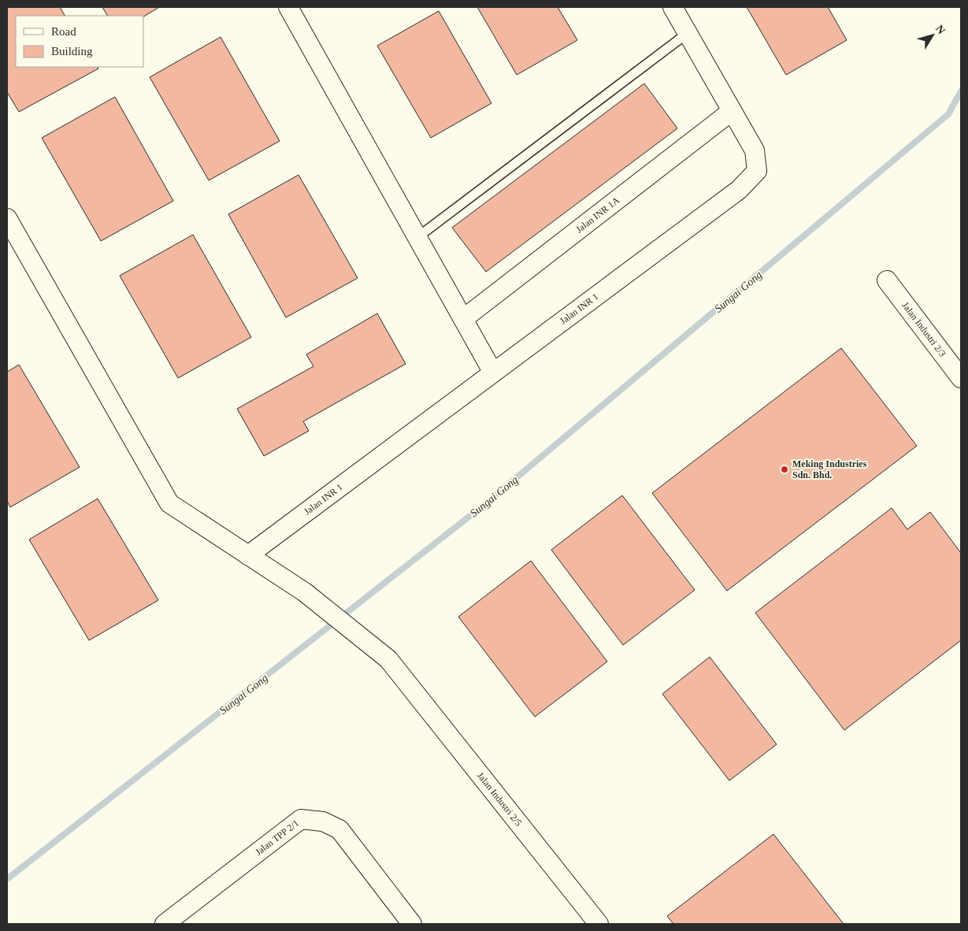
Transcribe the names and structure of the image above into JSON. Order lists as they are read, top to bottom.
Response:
{
  "streets": {
    "street": [
      "Jalan INR 1A",
      "Jalan INR 1",
      "Jalan Industri 2/3",
      "Jalan Industri 2/5",
      "Jalan TPP 2/1"
    ]
  },
  "crossings": [
    ["Jalan INR 1A", "Jalan INR 1"],
    ["Jalan INR 1", "Jalan Industri 2/5"]
  ],
  "water": ["Sungai Gong"],
  "places": ["Meking Industries Sdn. Bhd."],
  "legend": ["Road", "Building"],
  "north": "top right"
}
